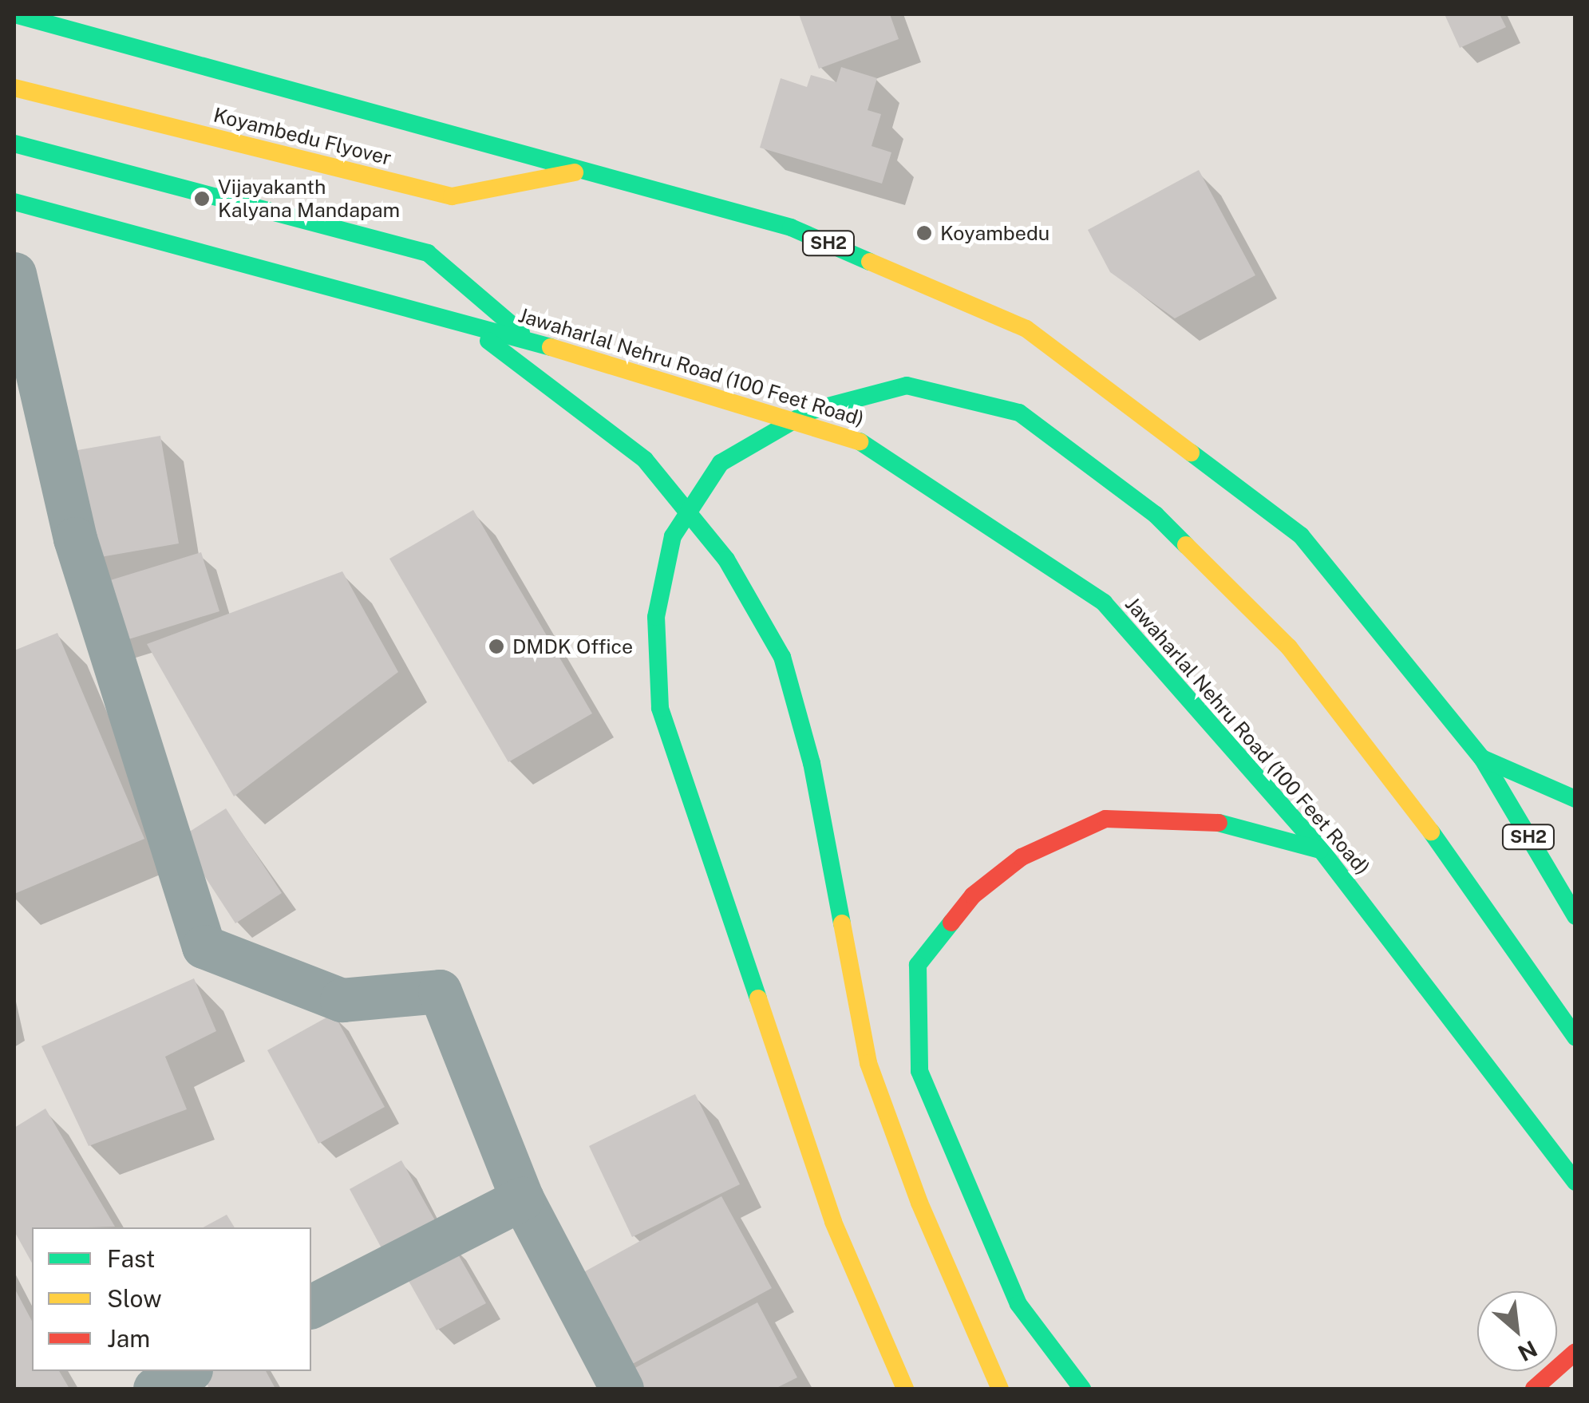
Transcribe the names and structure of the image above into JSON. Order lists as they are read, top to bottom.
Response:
{
  "streets": {
    "main road": ["Koyambedu Flyover", "SH2", "Jawaharlal Nehru Road (100 Feet Road)"]
  },
  "crossings": [
    ["Koyambedu Flyover", "SH2"]
  ],
  "places": ["Vijayakanth Kalyana Mandapam", "Koyambedu", "DMDK Office"],
  "legend": ["Fast", "Slow", "Jam"],
  "north": "bottom right"
}
